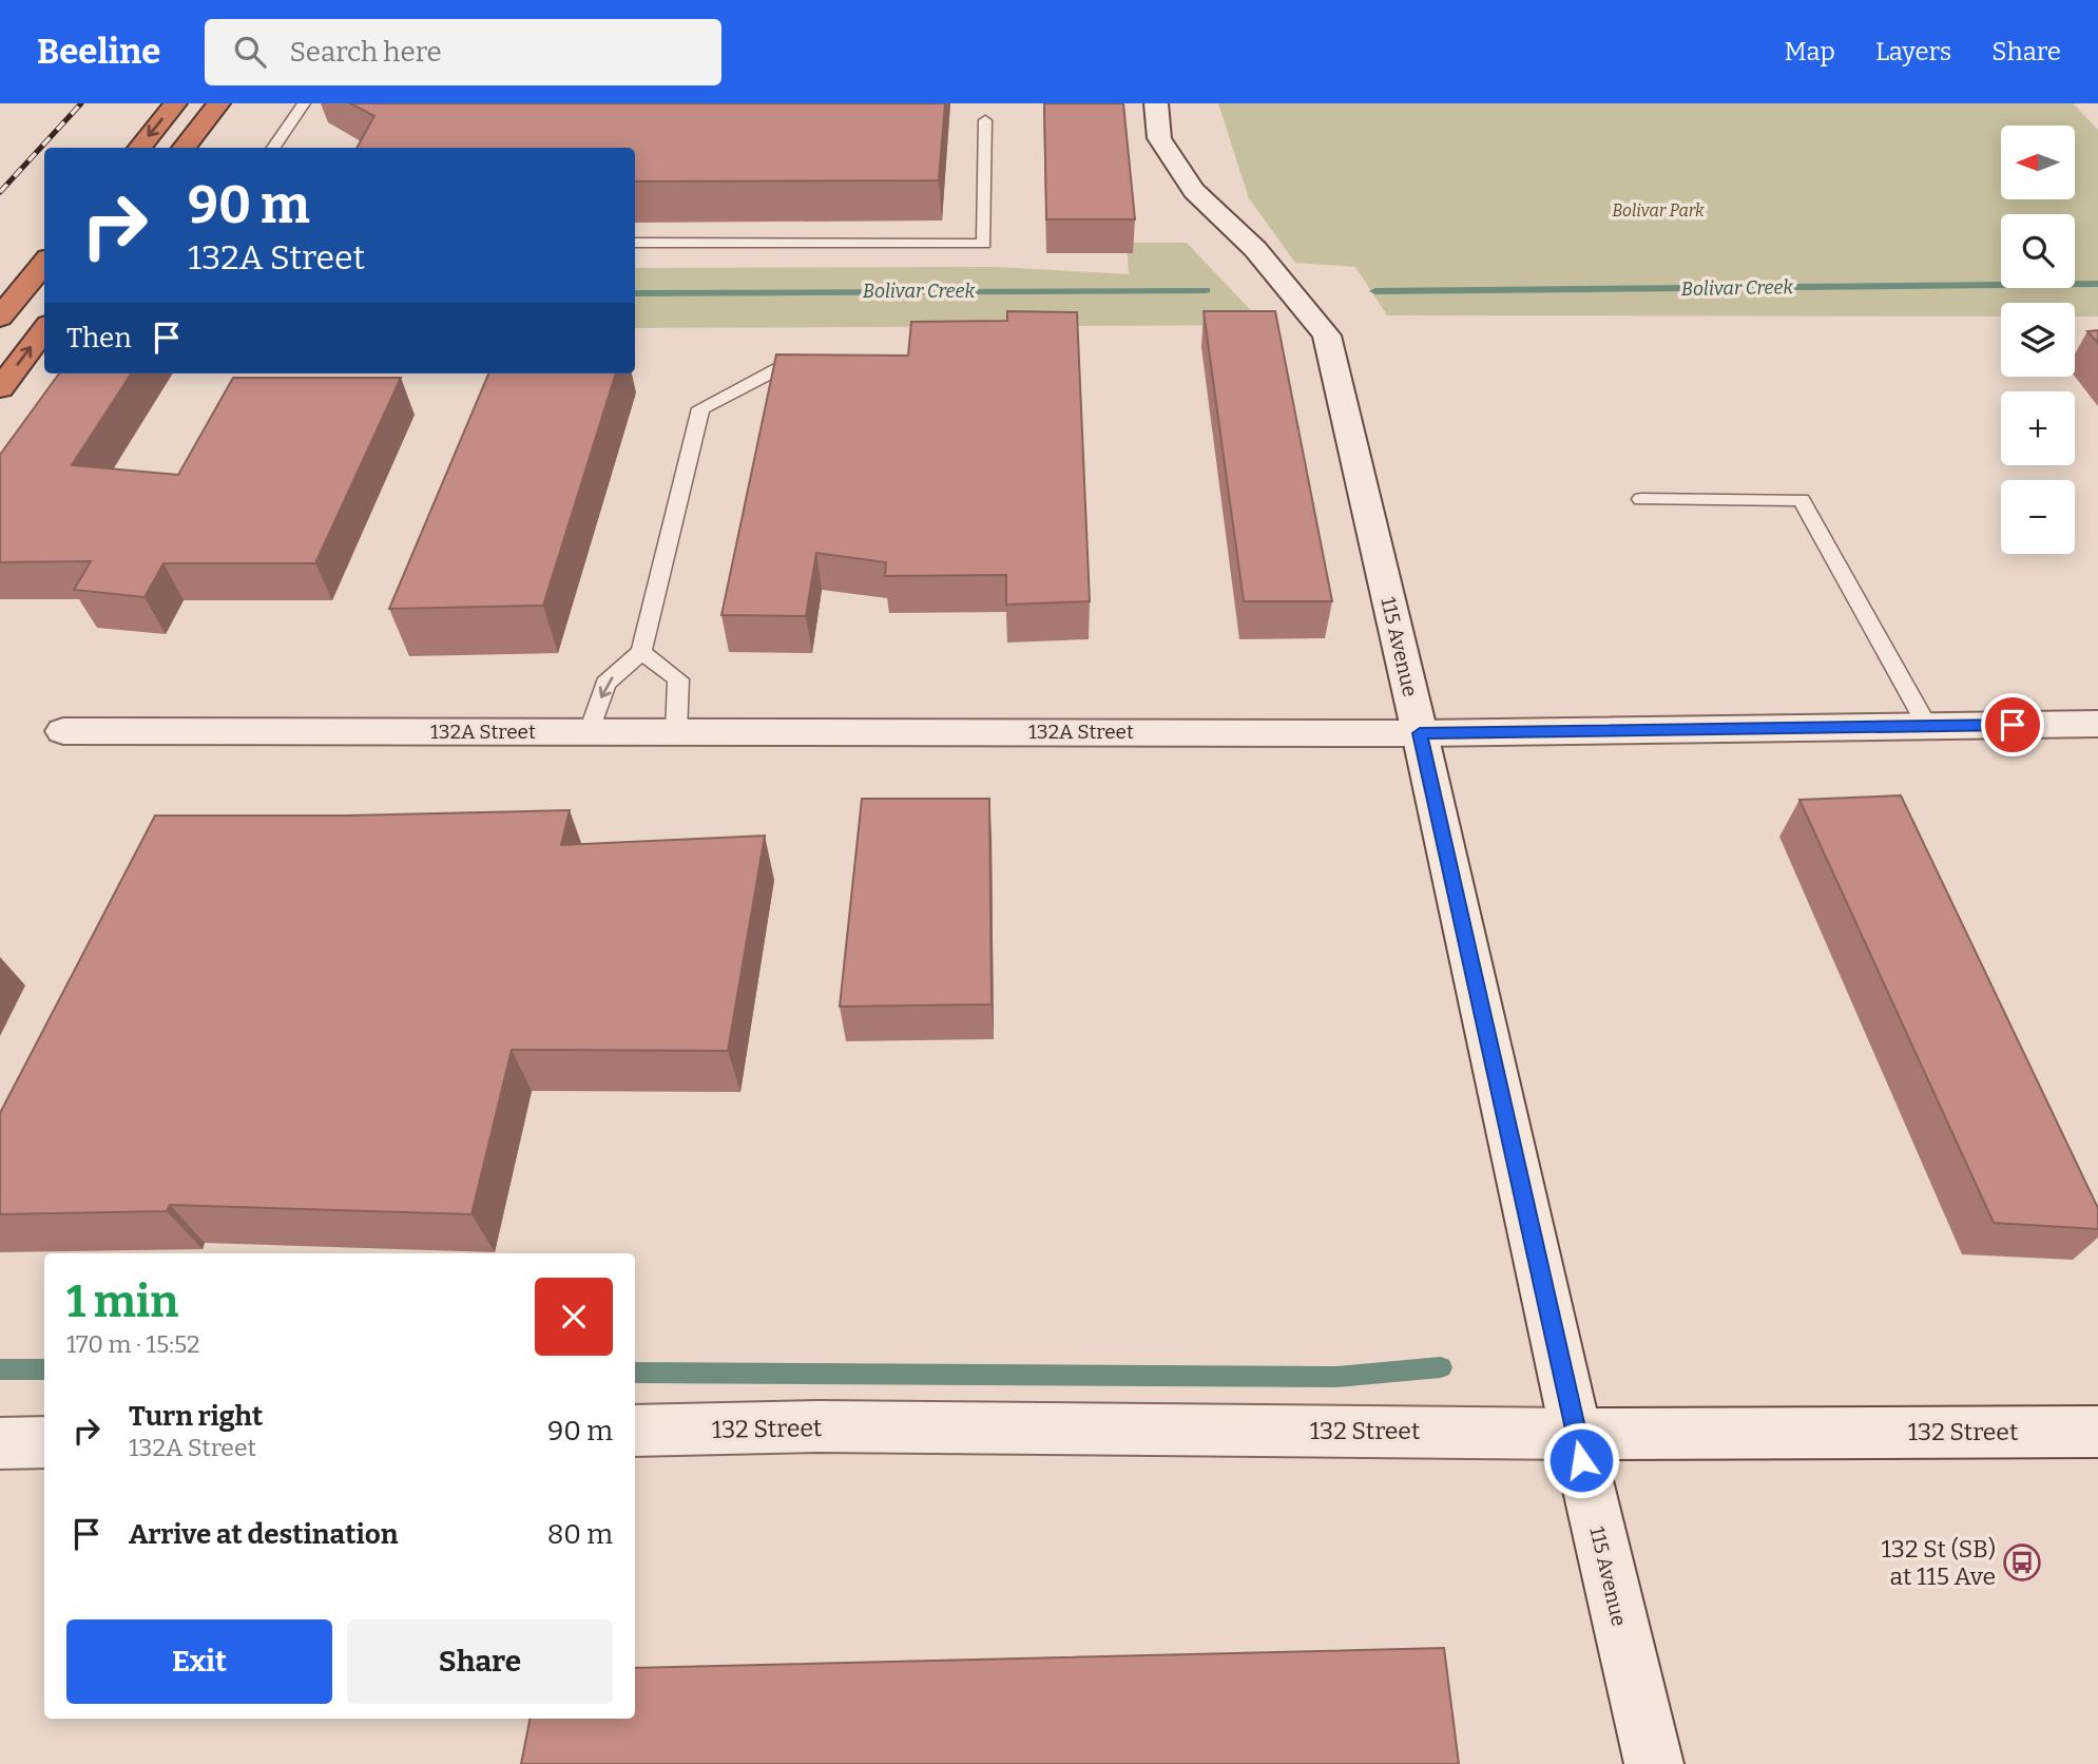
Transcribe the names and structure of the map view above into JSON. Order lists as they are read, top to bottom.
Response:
{
  "streets": {
    "street": ["115 Avenue", "132A Street", "132 Street"]
  },
  "crossings": [
    ["115 Avenue", "132A Street"],
    ["115 Avenue", "132 Street"]
  ],
  "water": ["Bolivar Creek"],
  "parks": ["Bolivar Park"],
  "places": {
    "bus stop": ["132 St (SB) at 115 Ave"]
  },
  "north": "left",
  "page": {
    "header": "Beeline",
    "search": "Search here",
    "nav": ["Map", "Layers", "Share"],
    "map_buttons": ["+", "−"],
    "turn": ["90 m", "132A Street"],
    "then": "Then",
    "heading": ["1 min", "170 m · 15:52"],
    "list": [
      {
        "name": "Turn right",
        "note": "132A Street",
        "value": "90 m"
      },
      {
        "name": "Arrive at destination",
        "value": "80 m"
      }
    ],
    "buttons": ["Exit", "Share"]
  }
}
